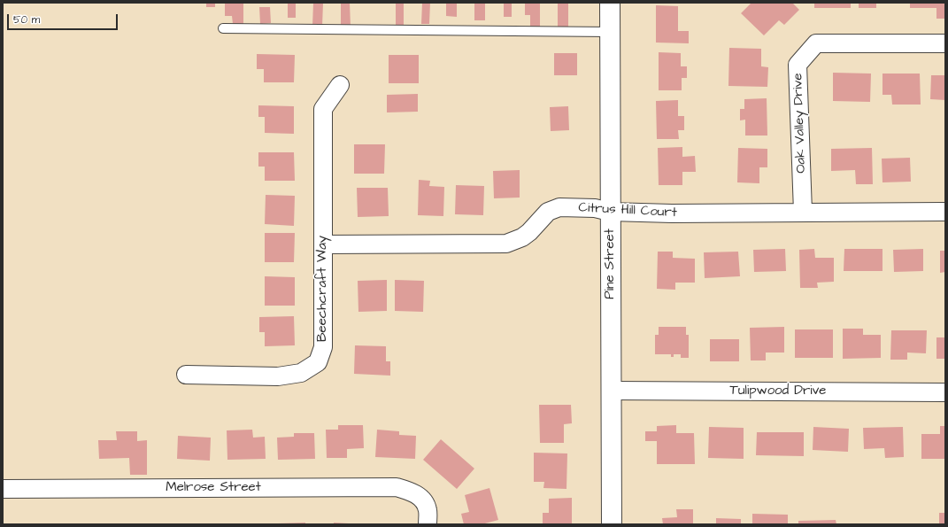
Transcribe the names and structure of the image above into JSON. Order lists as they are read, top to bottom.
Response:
{
  "streets": {
    "street": [
      "Oak Valley Drive",
      "Citrus Hill Court",
      "Pine Street",
      "Beechcraft Way",
      "Tulipwood Drive",
      "Melrose Street"
    ]
  },
  "crossings": [
    ["Oak Valley Drive", "Citrus Hill Court"],
    ["Citrus Hill Court", "Pine Street"],
    ["Citrus Hill Court", "Beechcraft Way"],
    ["Pine Street", "Tulipwood Drive"]
  ],
  "scale_bar": "50 m"
}
